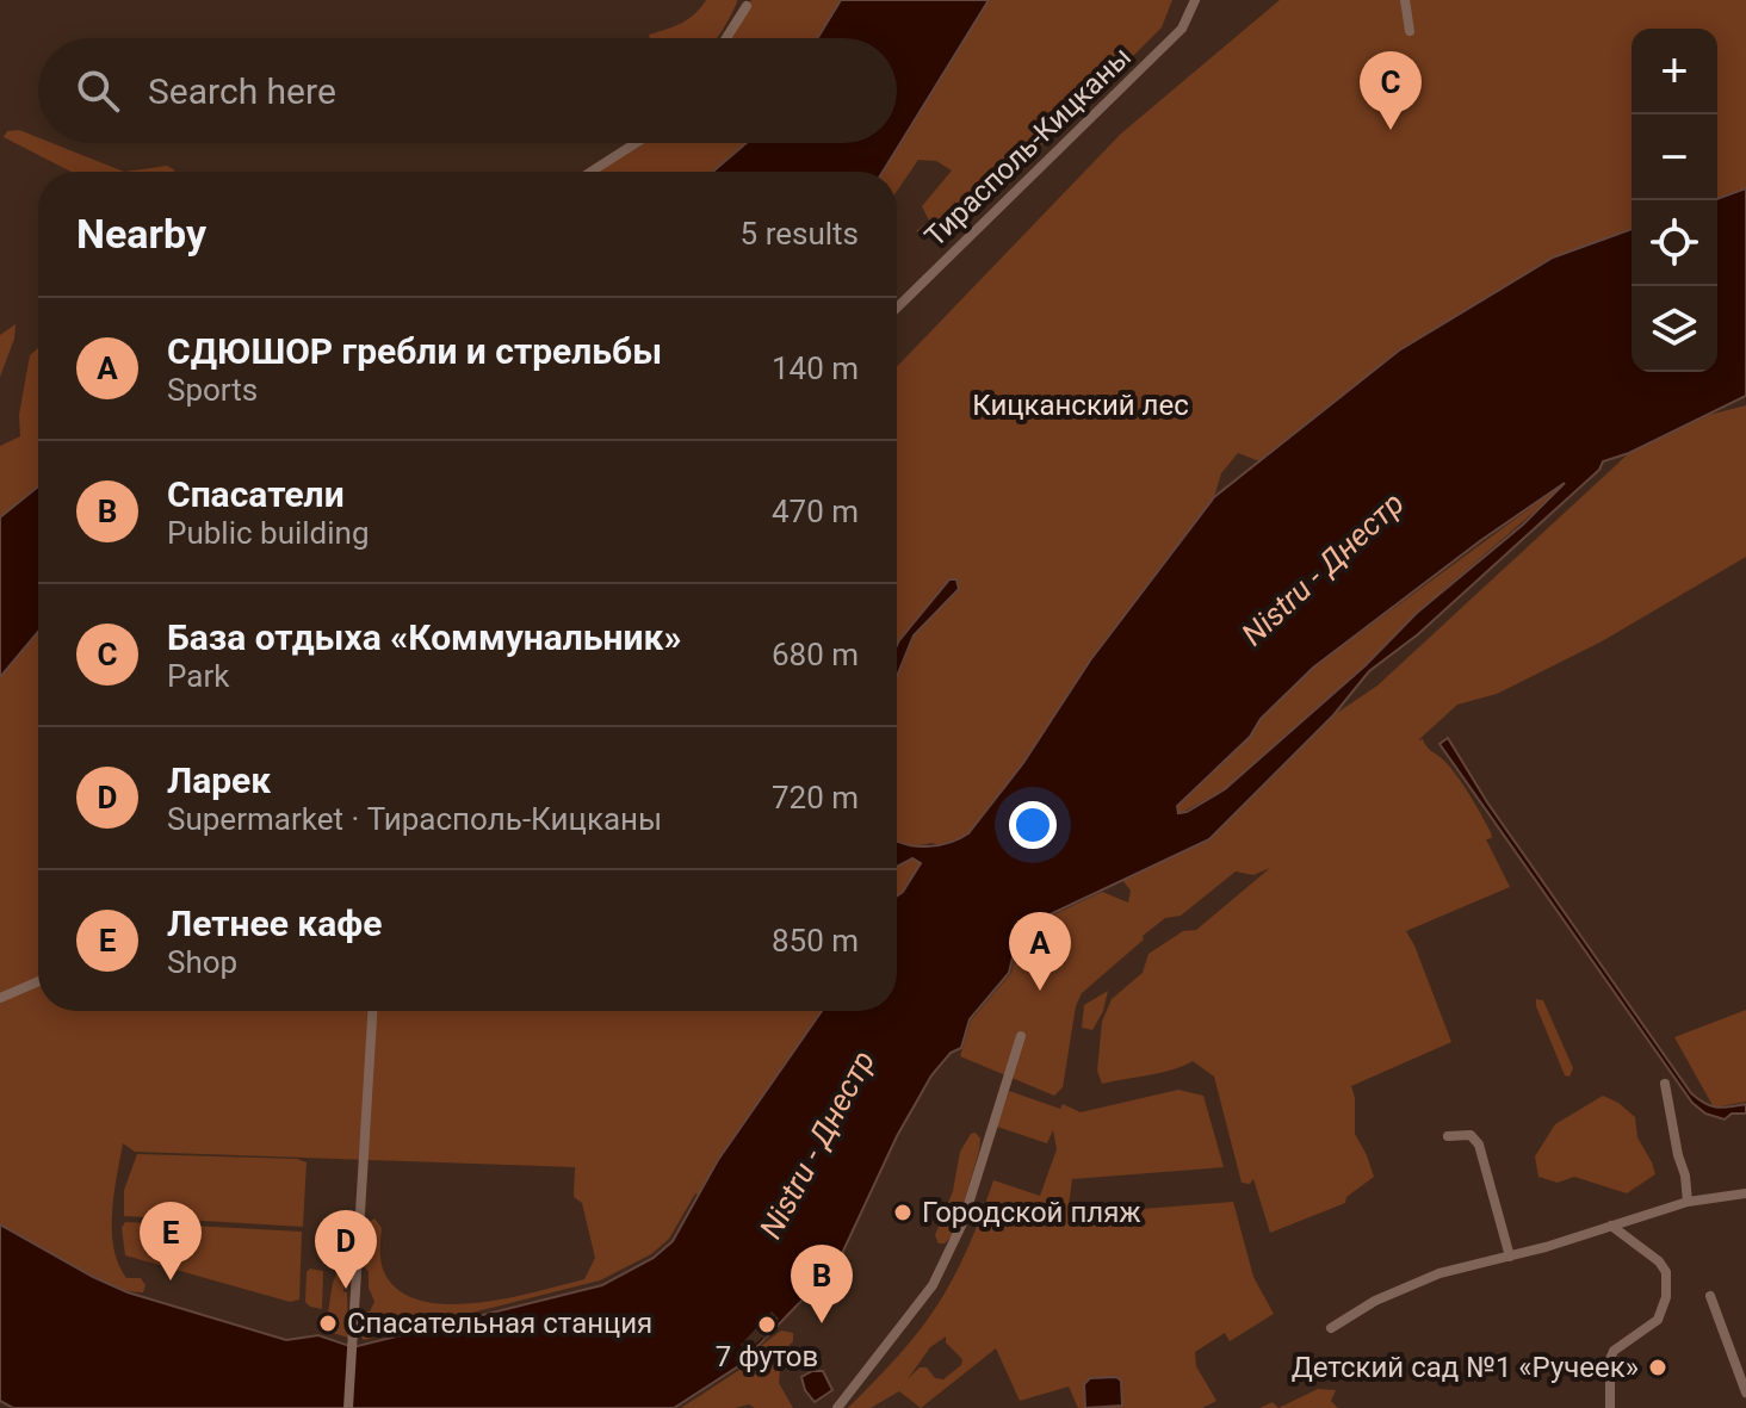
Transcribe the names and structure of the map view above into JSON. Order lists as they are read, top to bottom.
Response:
{
  "streets": {
    "street": ["Тирасполь-Кицканы"]
  },
  "water": ["Nistru - Днестр"],
  "parks": ["Кицканский лес"],
  "places": [
    "Городской пляж",
    "Спасательная станция",
    "7 футов",
    "Детский сад №1 «Ручеек»"
  ],
  "page": {
    "map_buttons": ["+", "−"],
    "search": "Search here",
    "pins": [
      "C",
      "A",
      "E",
      "D",
      "B"
    ],
    "heading": ["Nearby", "5 results"],
    "list": [
      {
        "mark": "A",
        "name": "СДЮШОР гребли и стрельбы",
        "note": "Sports",
        "value": "140 m"
      },
      {
        "mark": "B",
        "name": "Спасатели",
        "note": "Public building",
        "value": "470 m"
      },
      {
        "mark": "C",
        "name": "База отдыха «Коммунальник»",
        "note": "Park",
        "value": "680 m"
      },
      {
        "mark": "D",
        "name": "Ларек",
        "note": "Supermarket · Тирасполь-Кицканы",
        "value": "720 m"
      },
      {
        "mark": "E",
        "name": "Летнее кафе",
        "note": "Shop",
        "value": "850 m"
      }
    ]
  }
}
